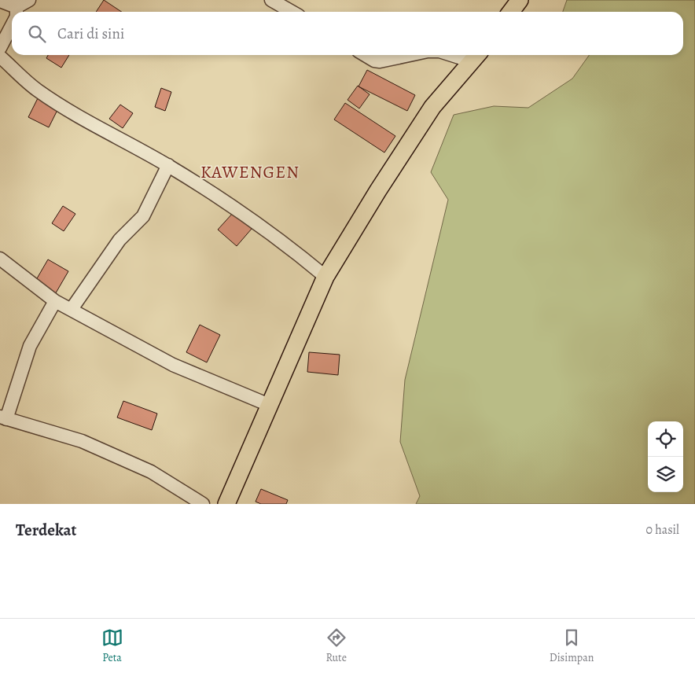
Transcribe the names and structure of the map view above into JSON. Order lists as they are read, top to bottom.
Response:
{
  "districts": ["KAWENGEN"],
  "page": {
    "search": "Cari di sini",
    "heading": ["Terdekat", "0 hasil"],
    "nav": ["Peta", "Rute", "Disimpan"]
  }
}
